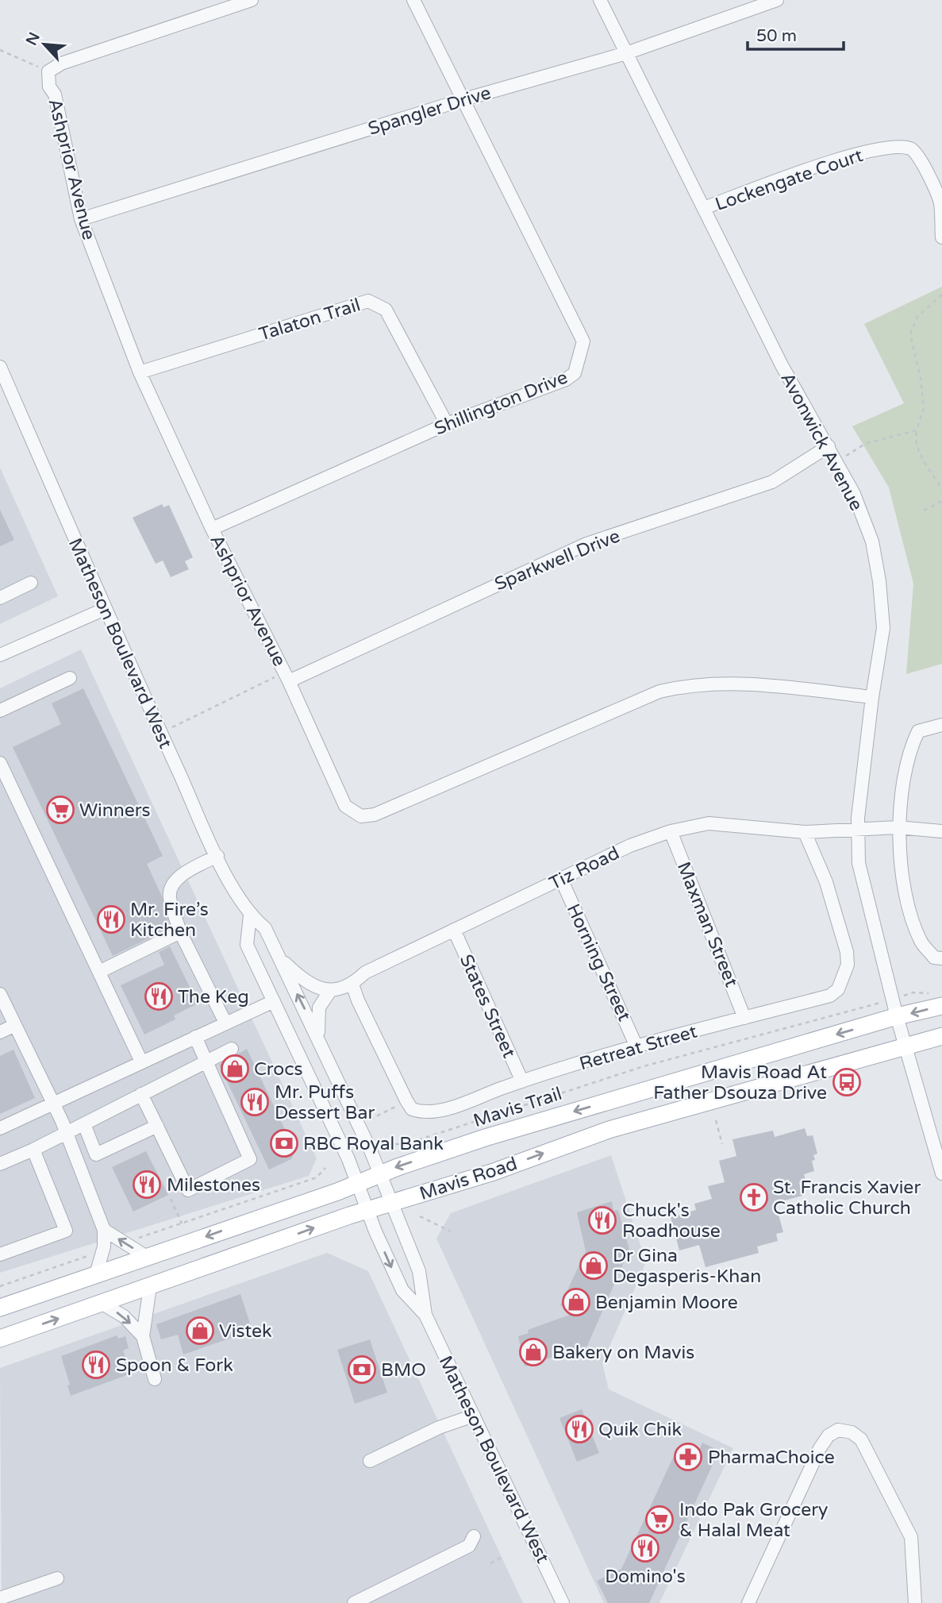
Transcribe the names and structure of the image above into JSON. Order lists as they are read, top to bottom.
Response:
{
  "streets": {
    "main road": ["Mavis Road"],
    "street": [
      "Spangler Drive",
      "Ashprior Avenue",
      "Lockengate Court",
      "Talaton Trail",
      "Shillington Drive",
      "Avonwick Avenue",
      "Sparkwell Drive",
      "Matheson Boulevard West",
      "Tiz Road",
      "Maxman Street",
      "Horning Street",
      "States Street",
      "Retreat Street"
    ],
    "path": ["Mavis Trail"]
  },
  "crossings": [
    ["Spangler Drive", "Ashprior Avenue"],
    ["Spangler Drive", "Shillington Drive"],
    ["Spangler Drive", "Avonwick Avenue"],
    ["Ashprior Avenue", "Talaton Trail"],
    ["Ashprior Avenue", "Shillington Drive"],
    ["Ashprior Avenue", "Avonwick Avenue"],
    ["Ashprior Avenue", "Sparkwell Drive"],
    ["Lockengate Court", "Avonwick Avenue"],
    ["Talaton Trail", "Shillington Drive"],
    ["Avonwick Avenue", "Sparkwell Drive"],
    ["Avonwick Avenue", "Tiz Road"],
    ["Avonwick Avenue", "Mavis Road"],
    ["Matheson Boulevard West", "Mavis Road"],
    ["Tiz Road", "Maxman Street"],
    ["Tiz Road", "Horning Street"],
    ["Tiz Road", "States Street"],
    ["Tiz Road", "Retreat Street"],
    ["Maxman Street", "Retreat Street"],
    ["Horning Street", "Retreat Street"],
    ["States Street", "Retreat Street"]
  ],
  "places": {
    "supermarket": ["Winners", "Indo Pak Grocery & Halal Meat"],
    "restaurant": [
      "Mr. Fire’s Kitchen",
      "The Keg",
      "Mr. Puffs Dessert Bar",
      "Milestones",
      "Chuck's Roadhouse",
      "Spoon & Fork",
      "Quik Chik",
      "Domino's"
    ],
    "shop": [
      "Crocs",
      "Dr Gina Degasperis-Khan",
      "Benjamin Moore",
      "Vistek",
      "Bakery on Mavis"
    ],
    "bus stop": ["Mavis Road At Father Dsouza Drive"],
    "bank": ["RBC Royal Bank", "BMO"],
    "church": ["St. Francis Xavier Catholic Church"],
    "pharmacy": ["PharmaChoice"]
  },
  "scale_bar": "50 m",
  "north": "top left"
}
